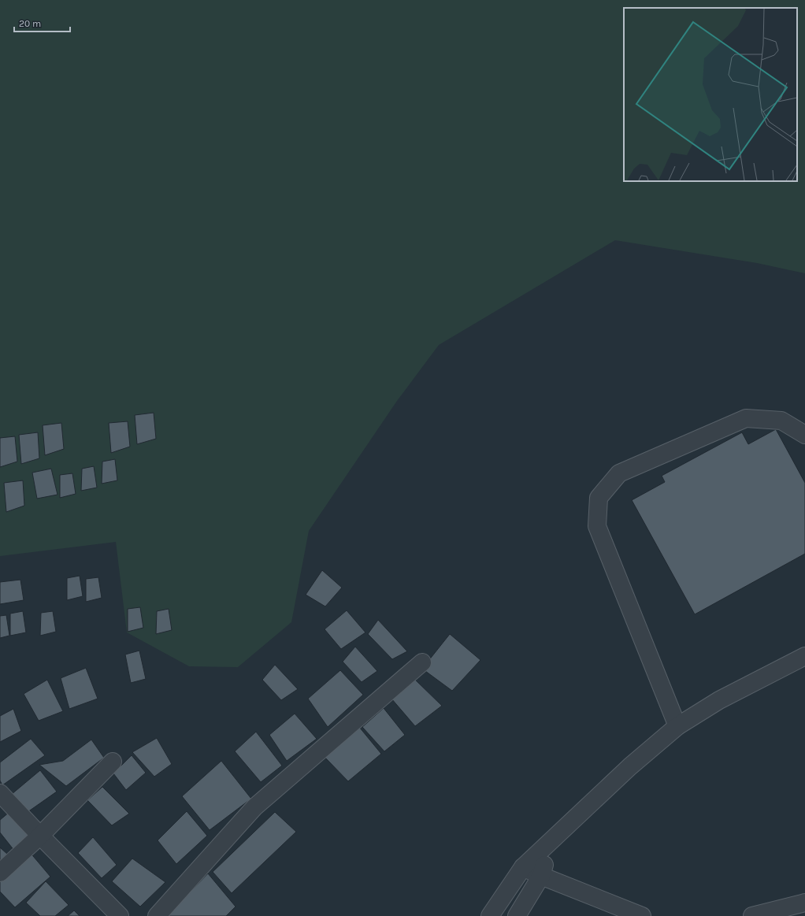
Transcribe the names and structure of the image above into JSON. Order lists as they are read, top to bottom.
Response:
{
  "scale_bar": "20 m"
}
